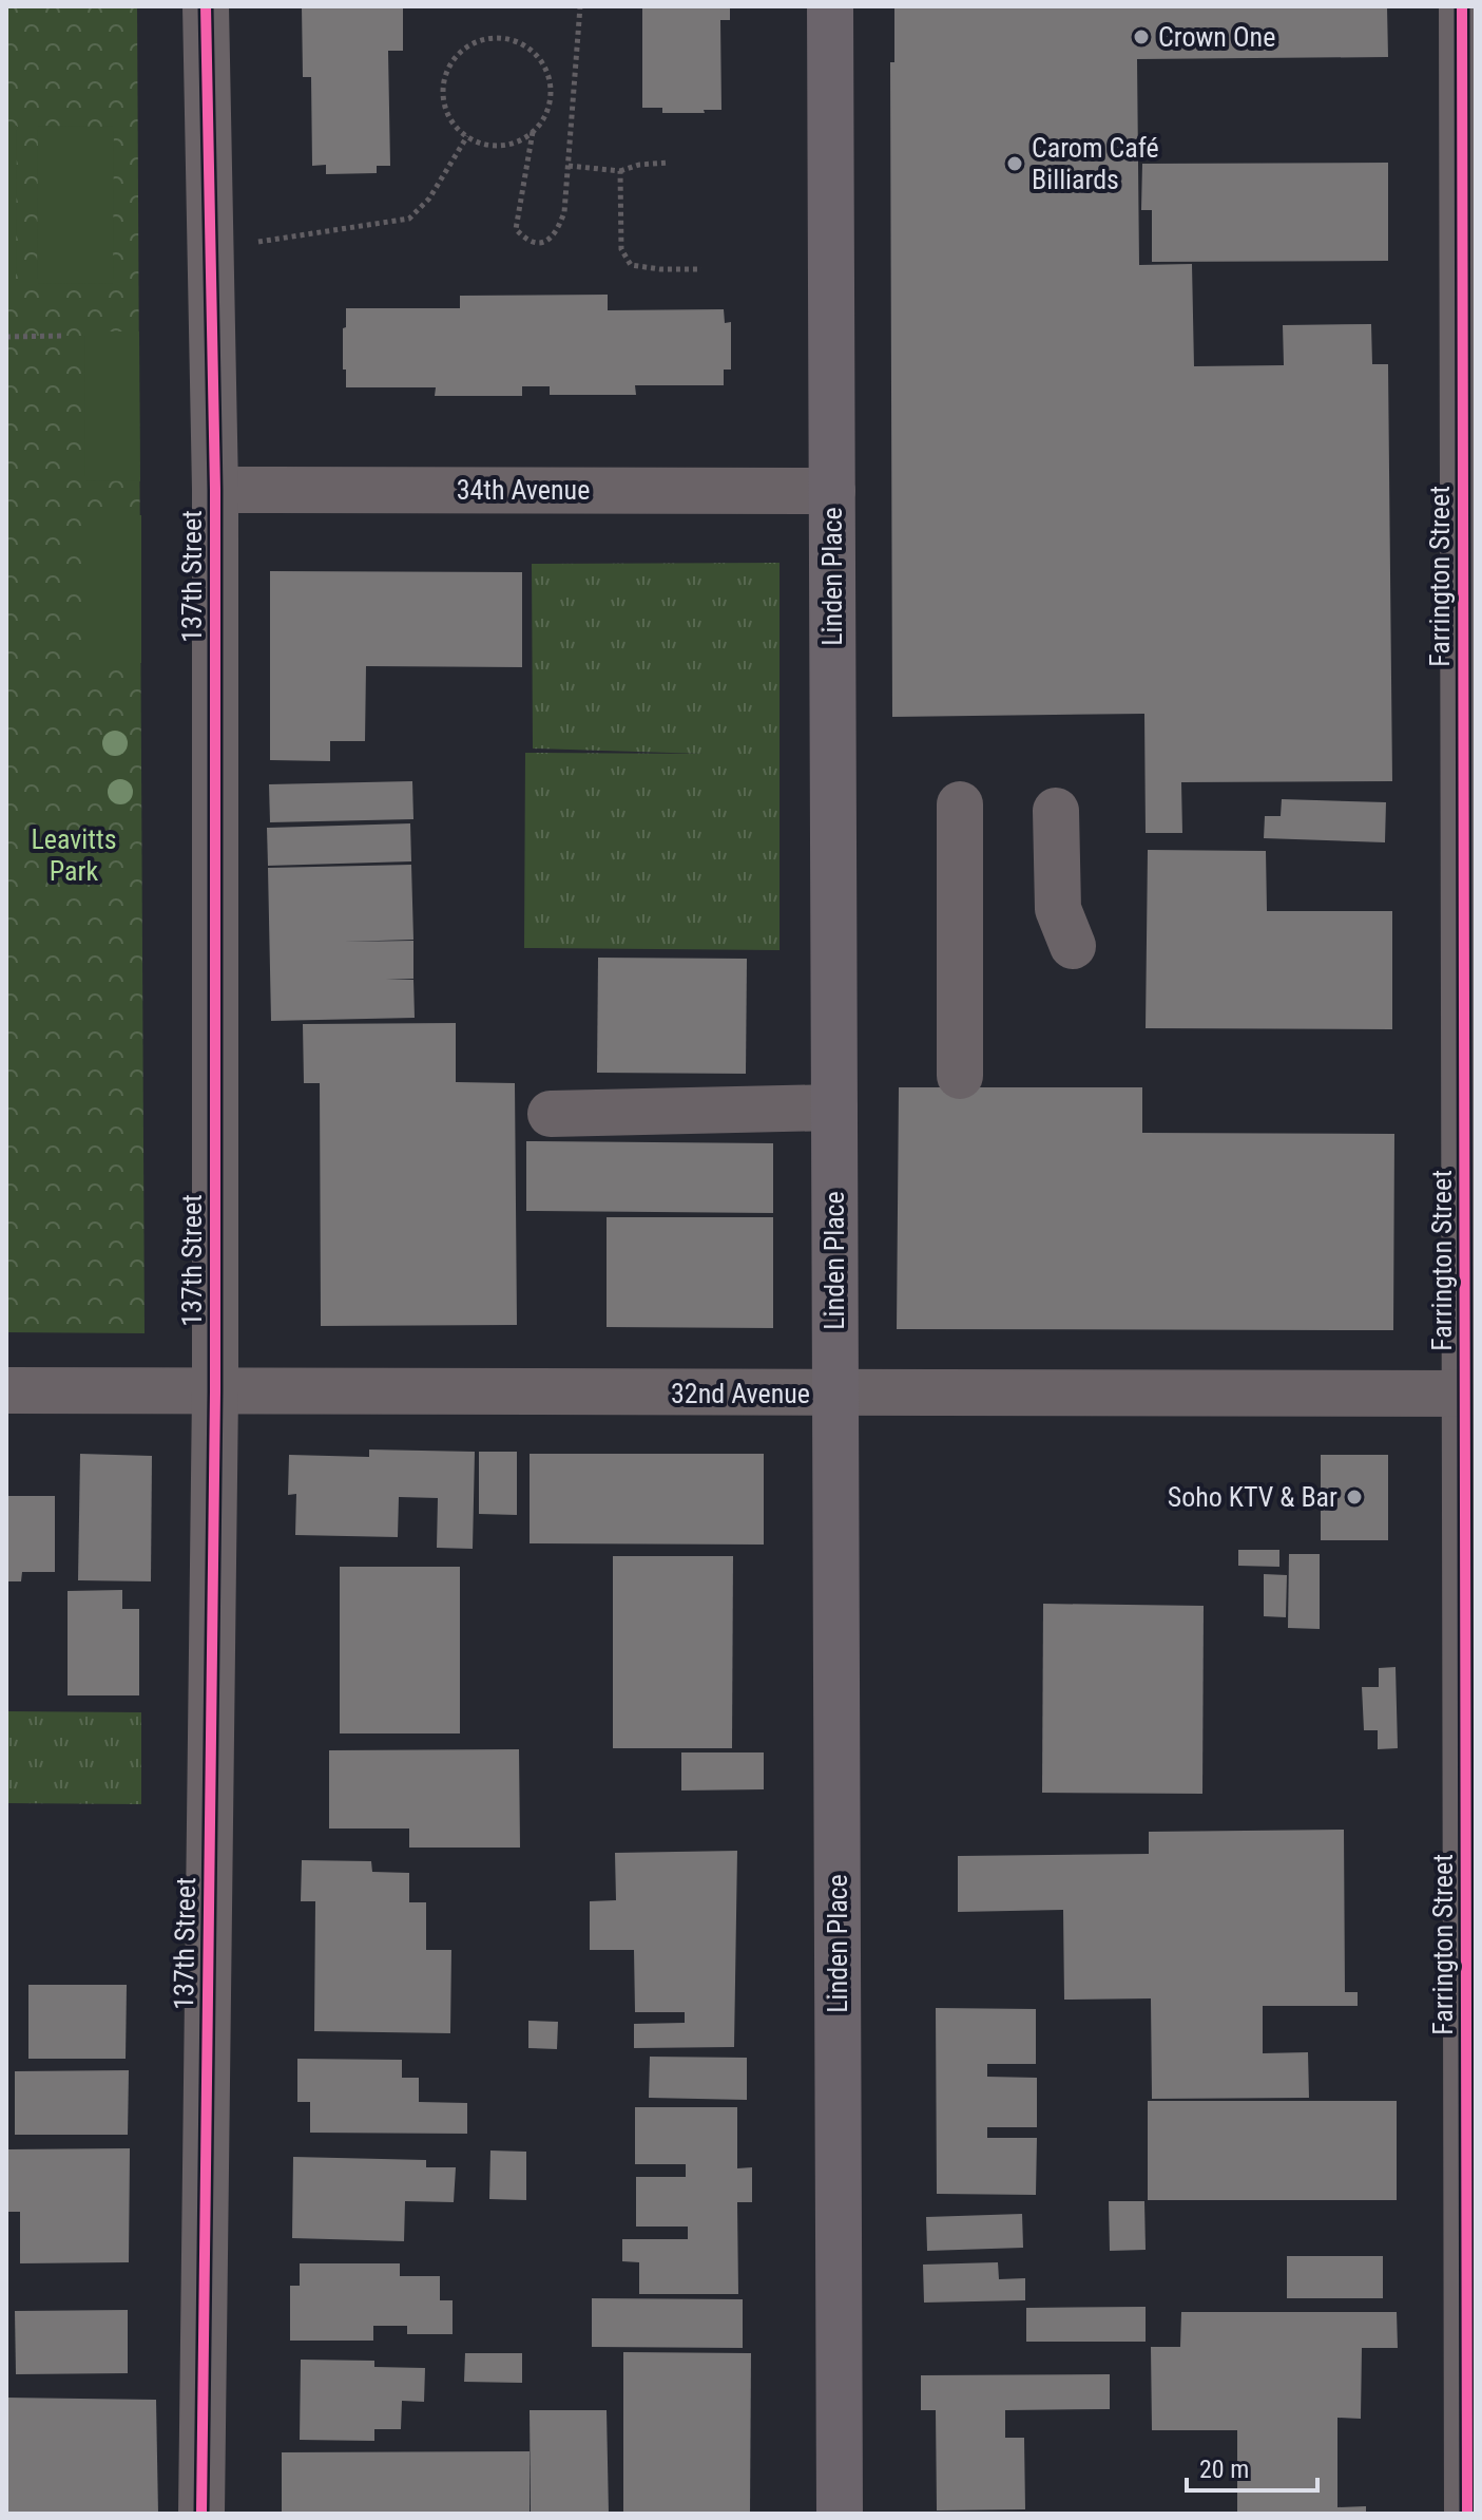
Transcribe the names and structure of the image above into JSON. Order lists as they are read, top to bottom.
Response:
{
  "streets": {
    "main road": ["Linden Place"],
    "street": [
      "34th Avenue",
      "137th Street",
      "Farrington Street",
      "32nd Avenue"
    ]
  },
  "crossings": [
    ["34th Avenue", "137th Street"],
    ["34th Avenue", "Linden Place"],
    ["137th Street", "32nd Avenue"],
    ["Linden Place", "32nd Avenue"],
    ["Farrington Street", "32nd Avenue"]
  ],
  "parks": ["Leavitts Park"],
  "places": ["Crown One", "Carom Café Billiards", "Soho KTV & Bar"],
  "scale_bar": "20 m"
}
